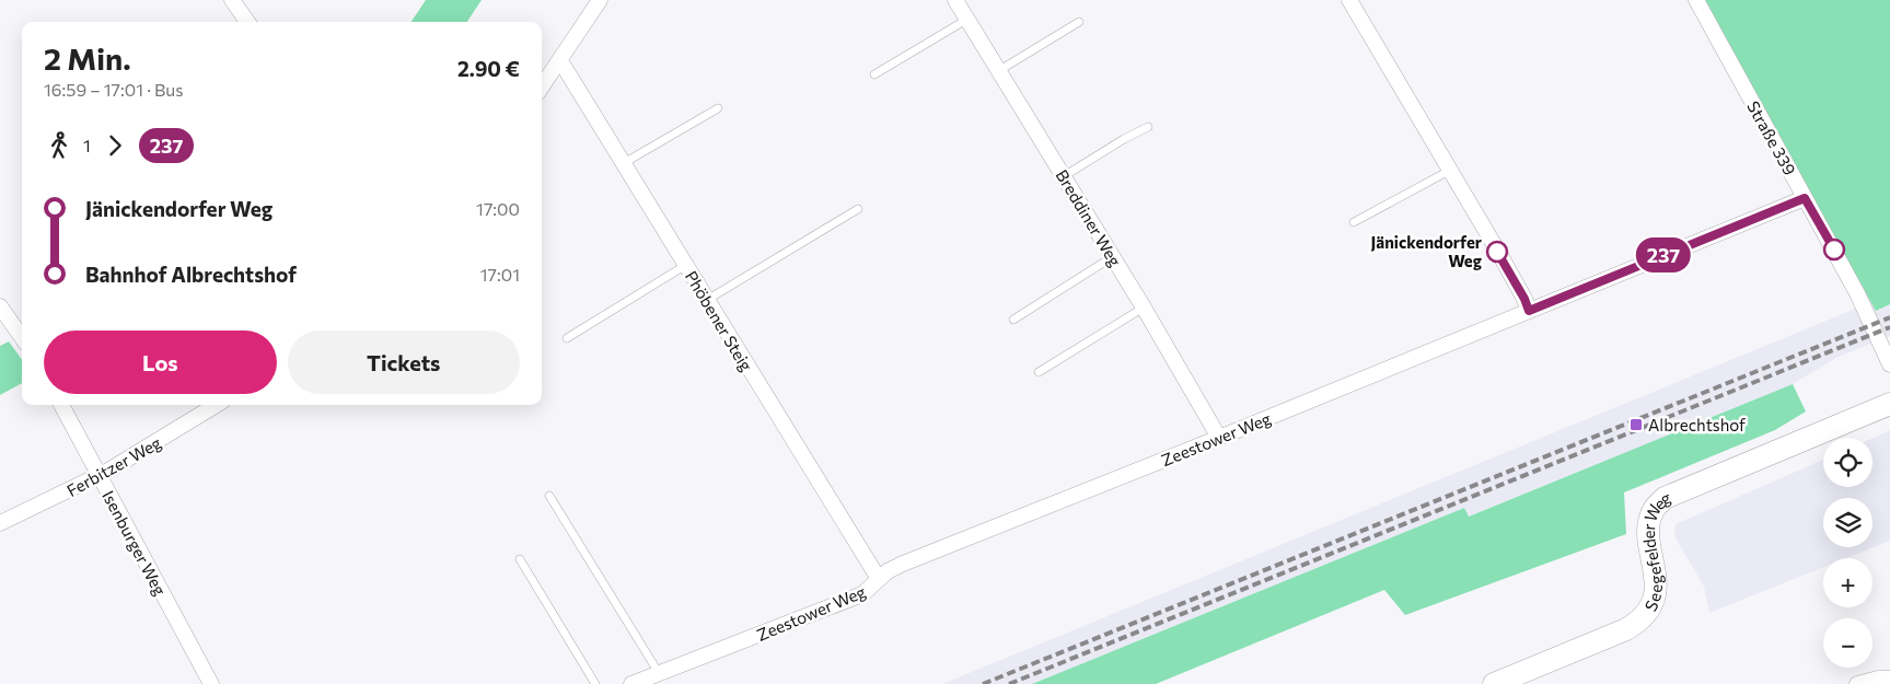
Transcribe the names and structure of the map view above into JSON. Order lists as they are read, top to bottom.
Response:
{
  "streets": {
    "street": [
      "Straße 339",
      "Breddiner Weg",
      "Phöbener Steig",
      "Zeestower Weg",
      "Ferbitzer Weg",
      "Isenburger Weg",
      "Seegefelder Weg"
    ]
  },
  "crossings": [
    ["Straße 339", "Zeestower Weg"],
    ["Breddiner Weg", "Zeestower Weg"],
    ["Phöbener Steig", "Zeestower Weg"],
    ["Ferbitzer Weg", "Isenburger Weg"]
  ],
  "places": {
    "other": ["Jänickendorfer Weg"],
    "transit": ["Albrechtshof"]
  },
  "lines": ["bus line 237"],
  "page": {
    "on_map": "237",
    "heading": ["2 Min.", "16:59 – 17:01 · Bus", "2.90 €"],
    "legs": ["1", "237"],
    "list": [
      {
        "name": "Jänickendorfer Weg",
        "value": "17:00"
      },
      {
        "name": "Bahnhof Albrechtshof",
        "value": "17:01"
      }
    ],
    "buttons": ["Los", "Tickets"],
    "map_buttons": ["+", "−"]
  }
}
